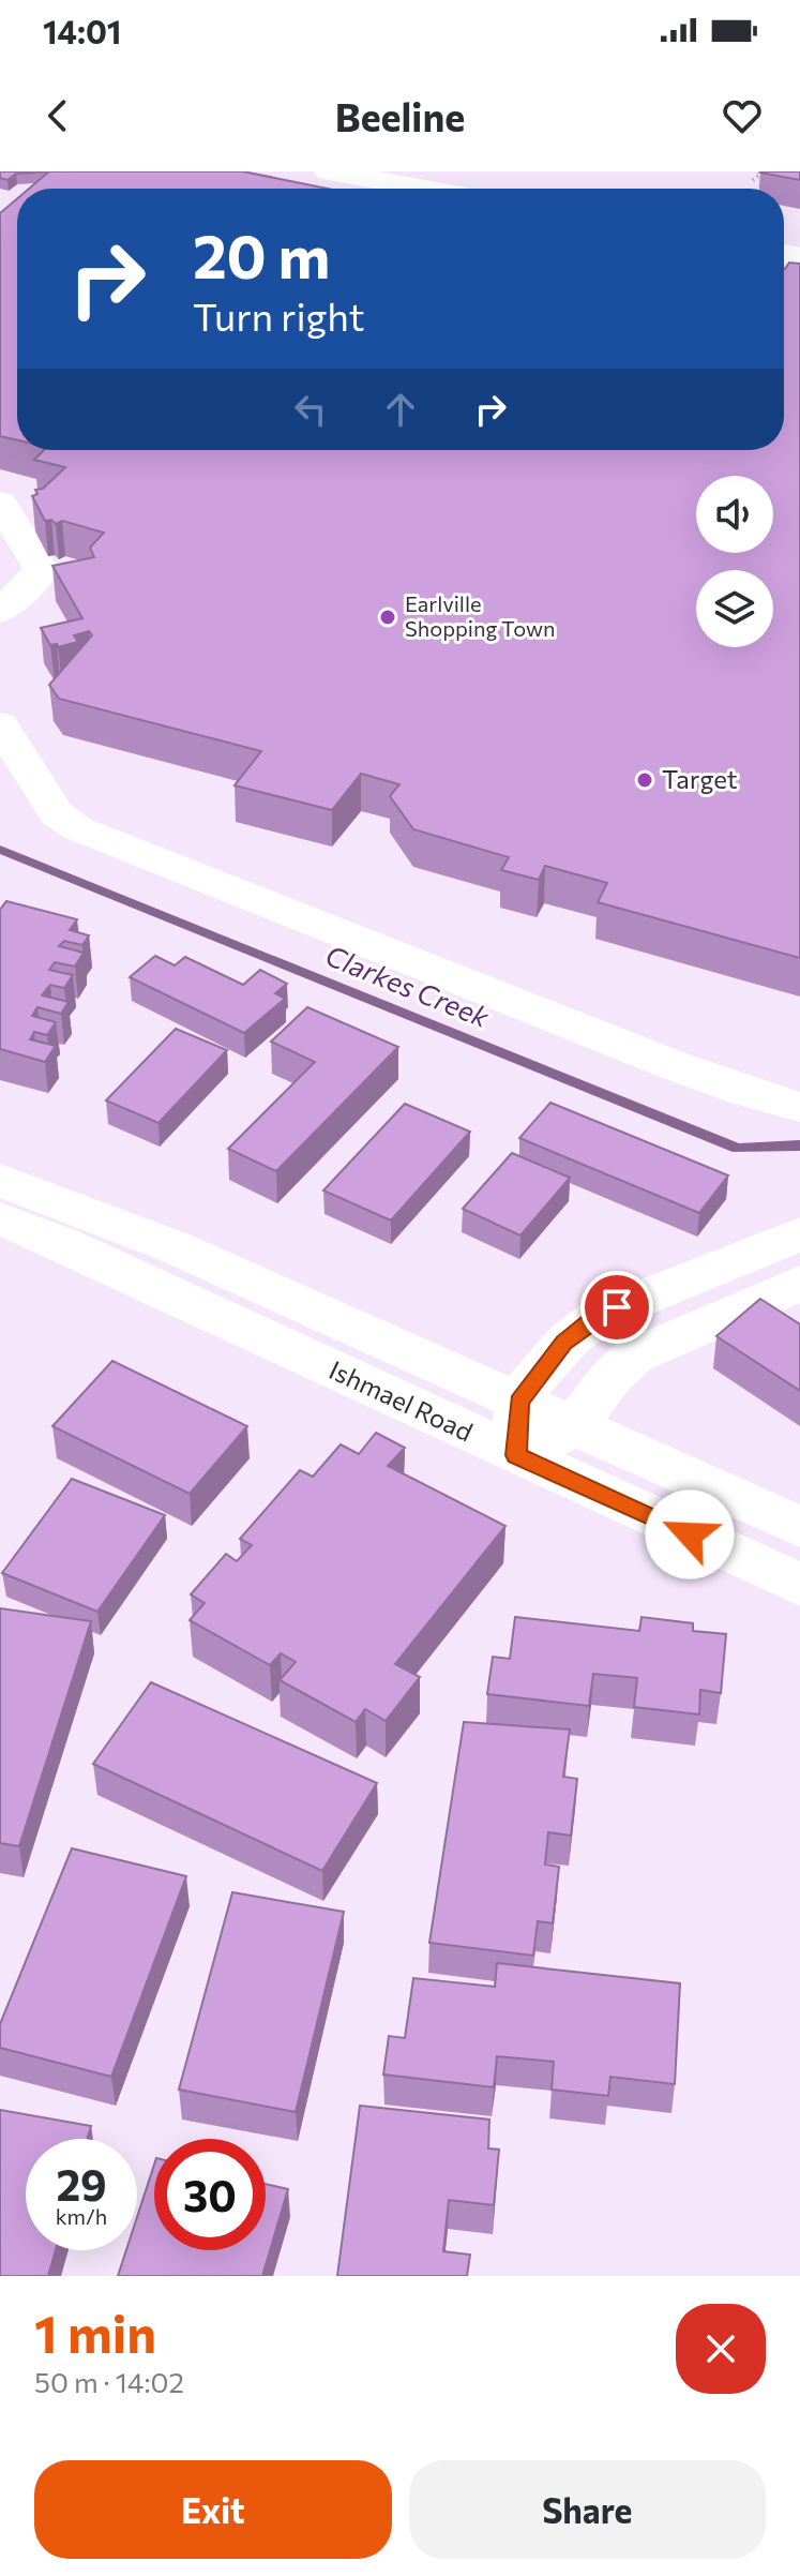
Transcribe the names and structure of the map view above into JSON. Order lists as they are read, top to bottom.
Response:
{
  "streets": {
    "street": ["Ishmael Road"]
  },
  "water": ["Clarkes Creek"],
  "places": ["Earlville Shopping Town", "Target"],
  "page": {
    "status": "14:01",
    "header": "Beeline",
    "turn": ["20 m", "Turn right"],
    "speed": "29 km/h",
    "limit": "30",
    "heading": ["1 min", "50 m · 14:02"],
    "buttons": ["Exit", "Share"]
  }
}
